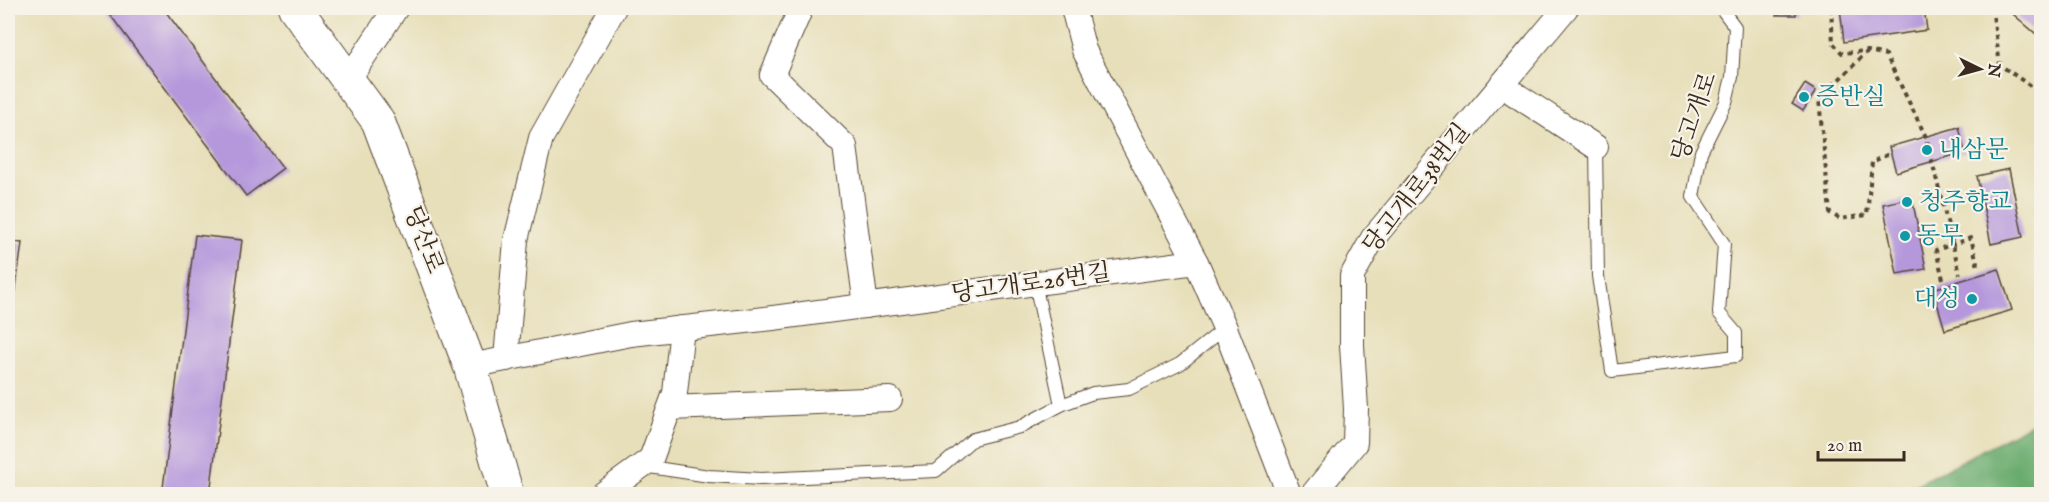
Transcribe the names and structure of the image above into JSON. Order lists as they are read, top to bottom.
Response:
{
  "streets": {
    "street": ["당고개로38번길", "당산로", "당고개로26번길"],
    "lane": ["당고개로"]
  },
  "crossings": [
    ["당산로", "당고개로26번길"]
  ],
  "places": [
    "증반실",
    "내삼문",
    "청주향교",
    "동무",
    "대성"
  ],
  "scale_bar": "20 m",
  "north": "right"
}
